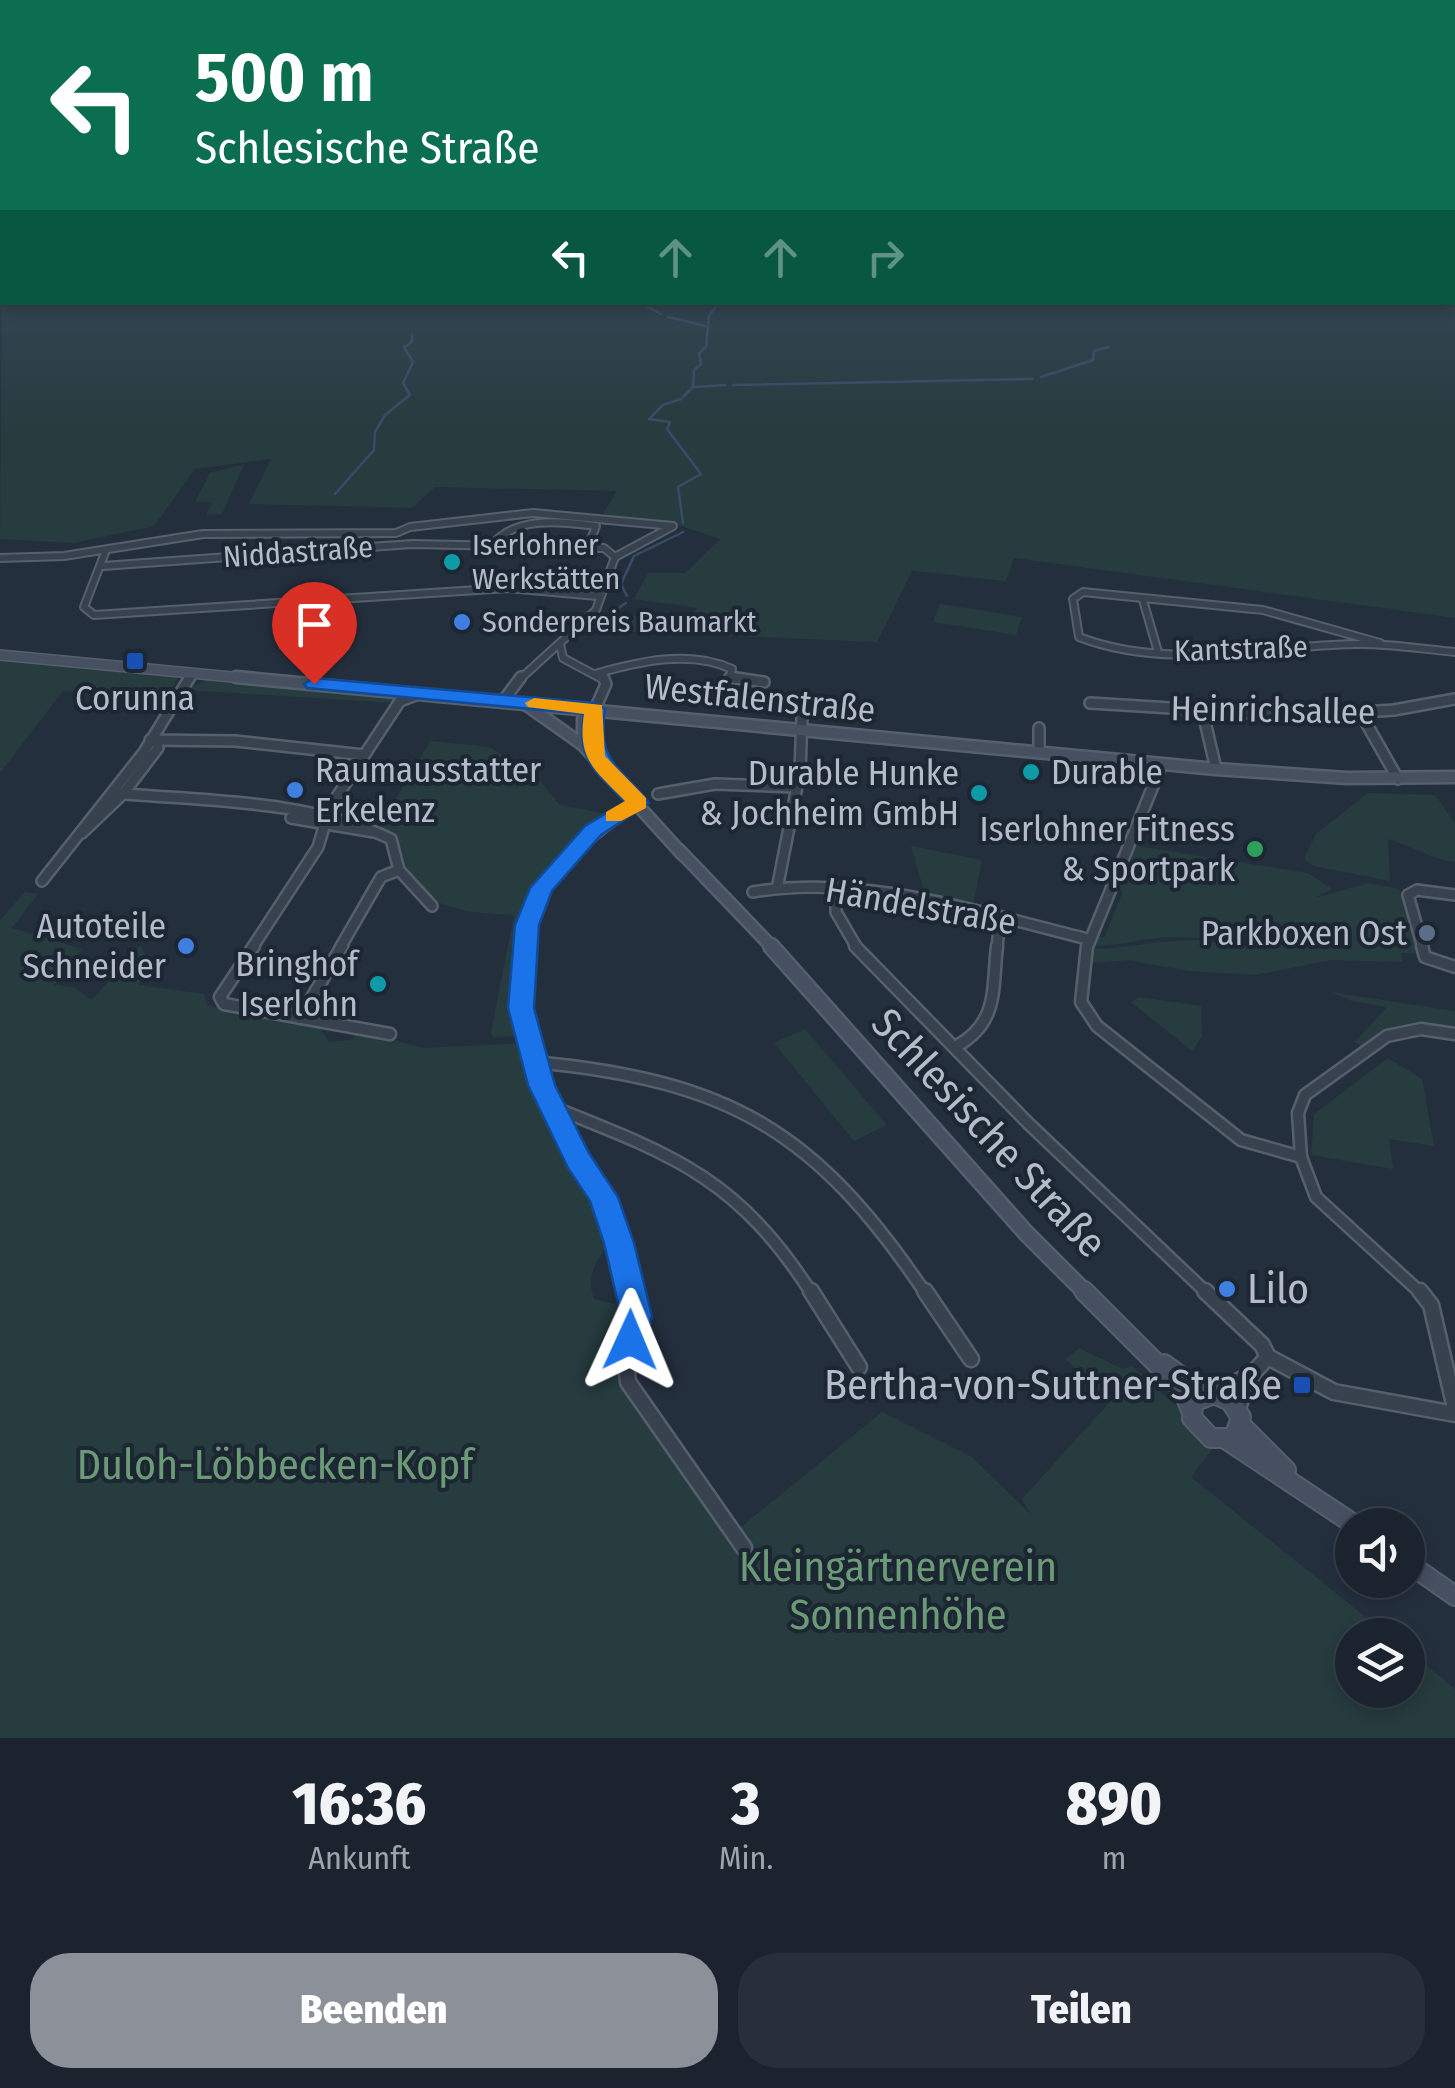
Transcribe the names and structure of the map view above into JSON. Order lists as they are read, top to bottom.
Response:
{
  "streets": {
    "main road": ["Westfalenstraße", "Schlesische Straße"],
    "street": [
      "Niddastraße",
      "Kantstraße",
      "Heinrichsallee",
      "Händelstraße"
    ]
  },
  "crossings": [
    ["Westfalenstraße", "Schlesische Straße"]
  ],
  "parks": ["Duloh-Löbbecken-Kopf", "Kleingärtnerverein Sonnenhöhe"],
  "places": {
    "other": [
      "Iserlohner Werkstätten",
      "Sonderpreis Baumarkt",
      "Durable",
      "Raumausstatter Erkelenz",
      "Durable Hunke & Jochheim GmbH",
      "Iserlohner Fitness & Sportpark",
      "Parkboxen Ost",
      "Autoteile Schneider",
      "Bringhof Iserlohn",
      "Lilo"
    ],
    "transit": ["Corunna", "Bertha-von-Suttner-Straße"]
  },
  "page": {
    "turn": ["500 m", "Schlesische Straße"],
    "eta": [
      "16:36",
      "Ankunft",
      "3",
      "Min.",
      "890",
      "m"
    ],
    "buttons": ["Beenden", "Teilen"]
  }
}
